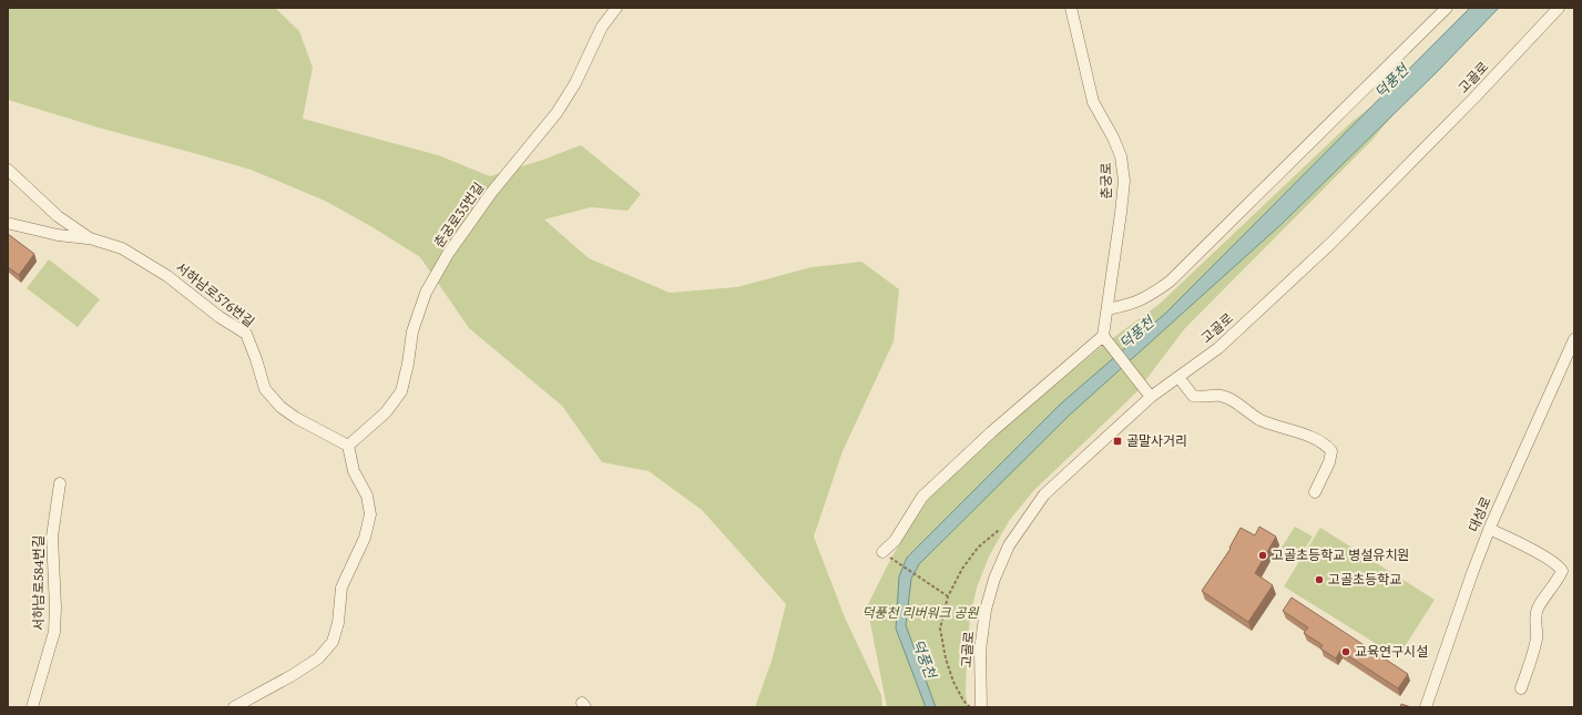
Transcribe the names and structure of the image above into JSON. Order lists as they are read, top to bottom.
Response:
{
  "streets": {
    "street": [
      "고골로",
      "춘궁로",
      "춘궁로35번길",
      "서하남로576번길",
      "대성로",
      "서하남로584번길"
    ]
  },
  "crossings": [
    ["춘궁로35번길", "서하남로576번길"]
  ],
  "water": ["덕풍천"],
  "parks": ["덕풍천 리버워크 공원"],
  "places": {
    "transit": ["골말사거리"],
    "other": ["고골초등학교 병설유치원", "고골초등학교", "교육연구시설"]
  }
}
